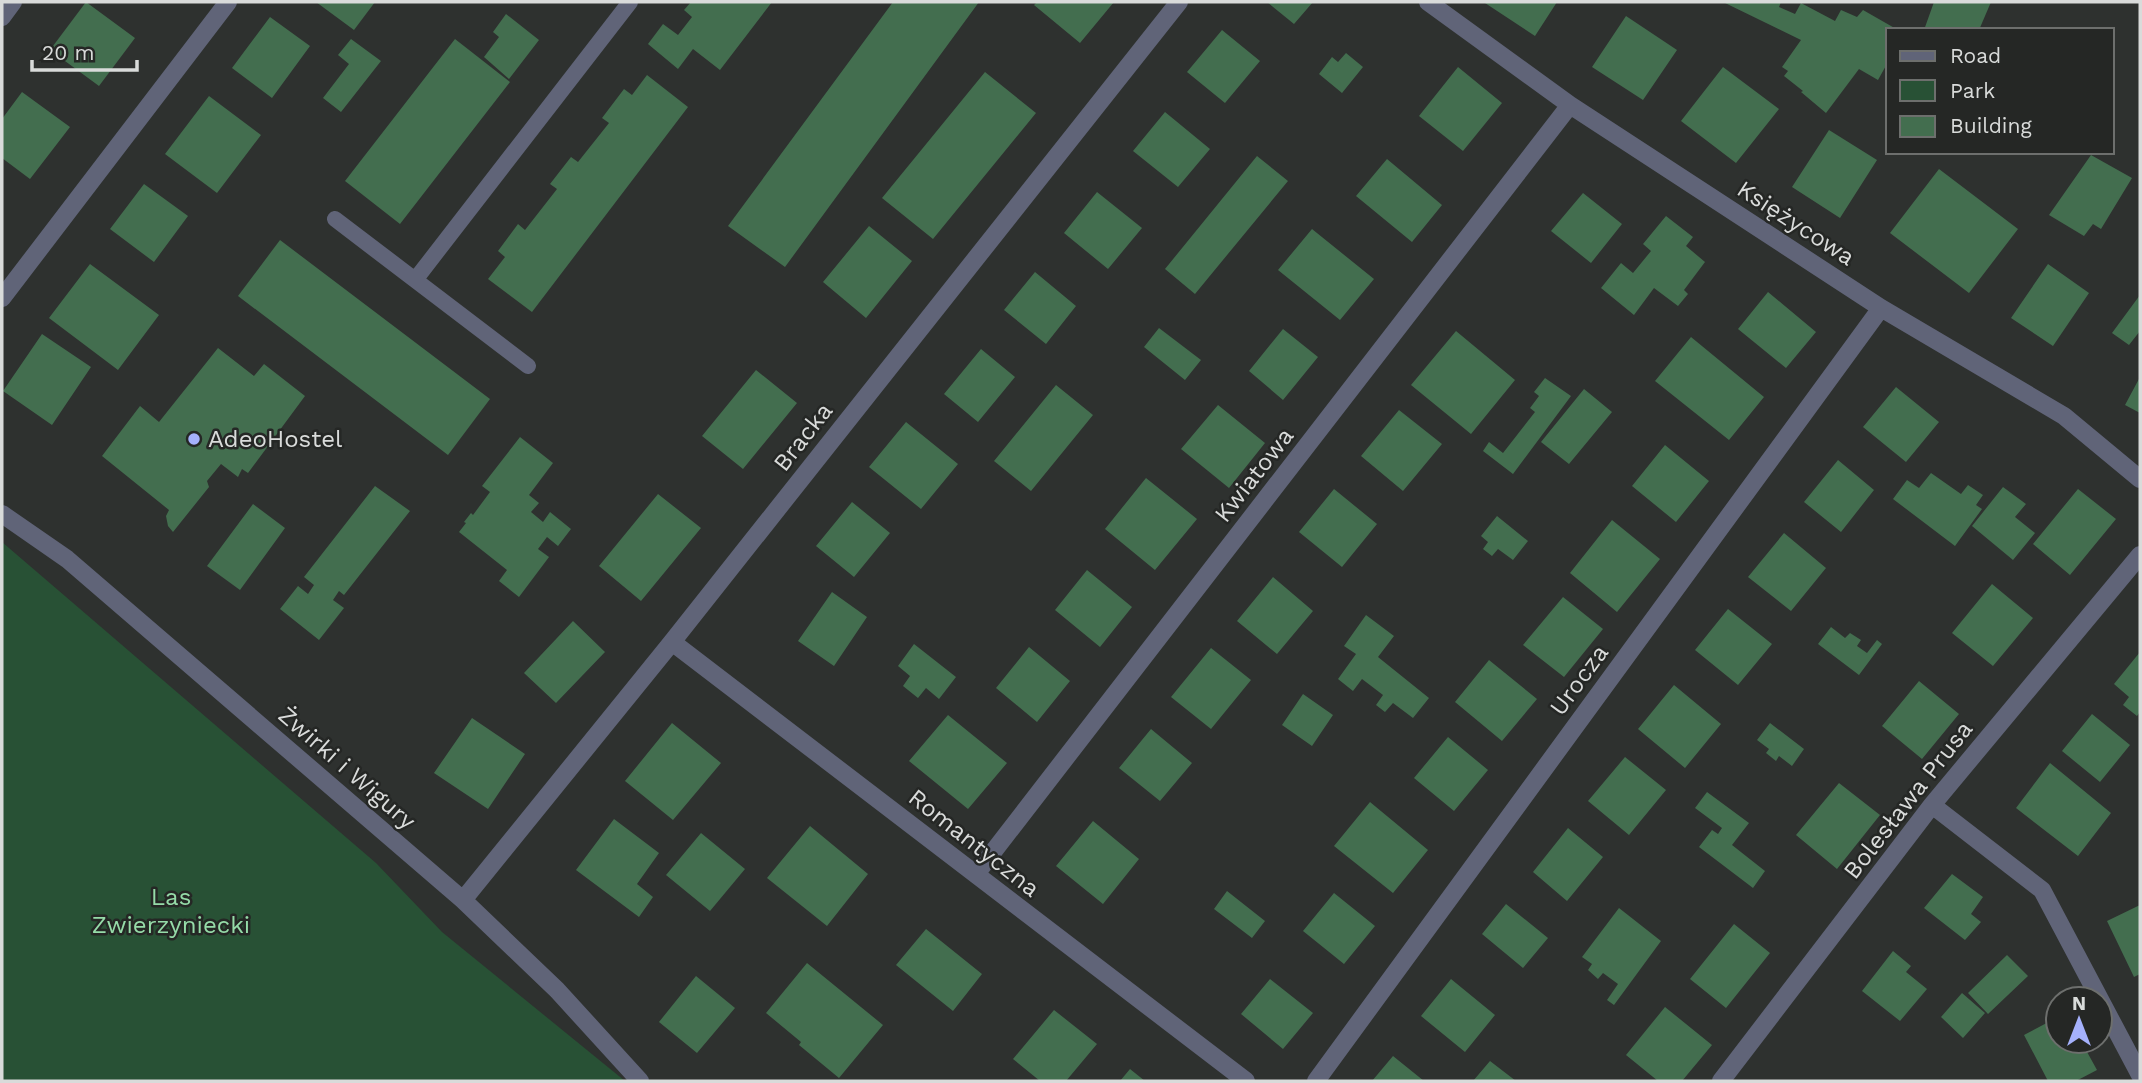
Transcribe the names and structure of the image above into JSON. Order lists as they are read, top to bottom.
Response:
{
  "streets": {
    "street": [
      "Księżycowa",
      "Bracka",
      "Kwiatowa",
      "Urocza",
      "Żwirki i Wigury",
      "Bolesława Prusa",
      "Romantyczna"
    ]
  },
  "crossings": [
    ["Księżycowa", "Kwiatowa"],
    ["Księżycowa", "Urocza"],
    ["Bracka", "Żwirki i Wigury"],
    ["Bracka", "Romantyczna"],
    ["Kwiatowa", "Romantyczna"]
  ],
  "parks": ["Las Zwierzyniecki"],
  "places": ["AdeoHostel"],
  "legend": ["Road", "Park", "Building"],
  "scale_bar": "20 m",
  "north": "top"
}
